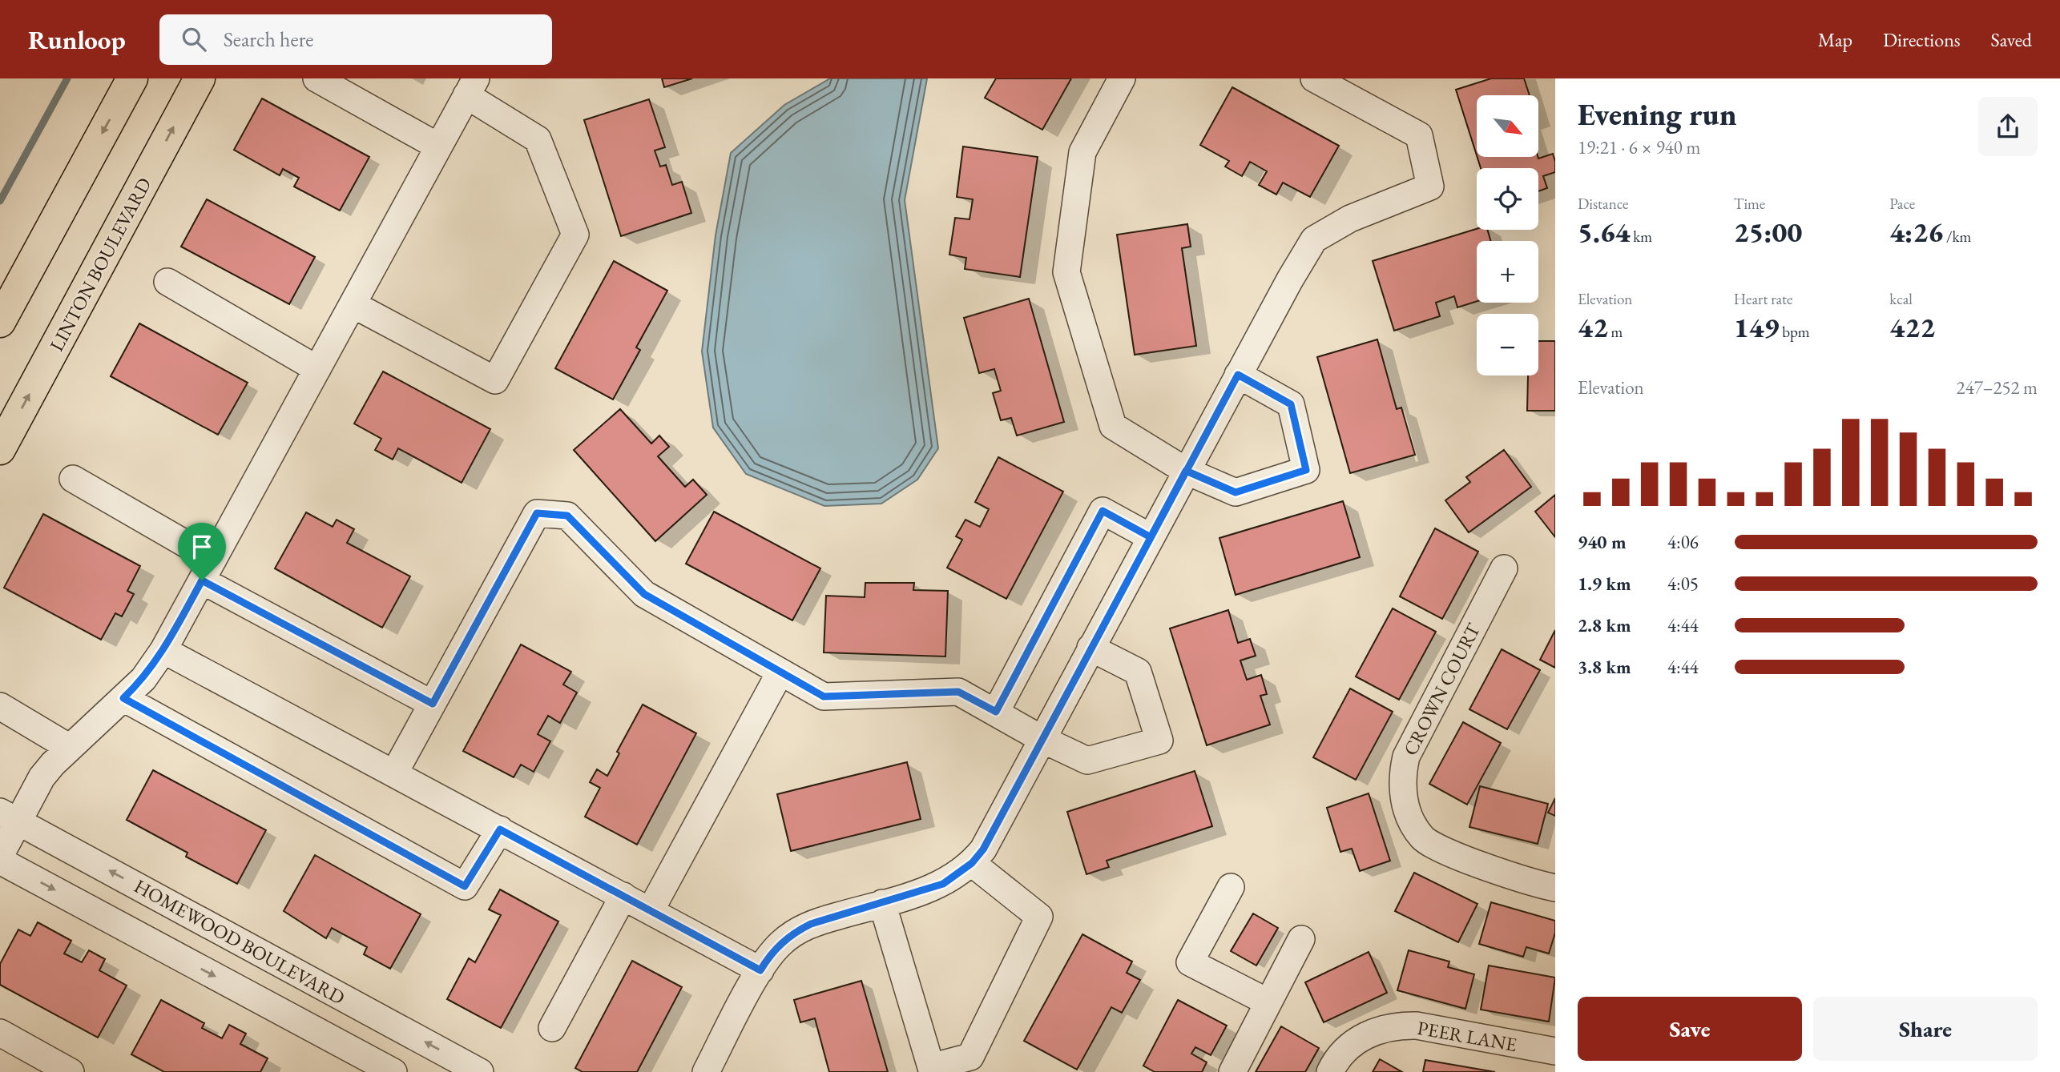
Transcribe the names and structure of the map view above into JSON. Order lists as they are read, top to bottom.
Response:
{
  "streets": {
    "main road": ["LINTON BOULEVARD"],
    "street": ["CROWN COURT", "HOMEWOOD BOULEVARD", "PEER LANE"]
  },
  "north": "bottom right",
  "page": {
    "header": "Runloop",
    "search": "Search here",
    "nav": ["Map", "Directions", "Saved"],
    "heading": ["Evening run", "19:21 · 6 × 940 m"],
    "map_buttons": ["+", "−"],
    "stats": [
      ["Distance", "5.64 km"],
      ["Time", "25:00"],
      ["Pace", "4:26 /km"],
      ["Elevation", "42 m"],
      ["Heart rate", "149 bpm"],
      ["kcal", "422"]
    ],
    "chart": ["Elevation", "247–252 m"],
    "list": [
      {
        "name": "940 m",
        "note": "4:06"
      },
      {
        "name": "1.9 km",
        "note": "4:05"
      },
      {
        "name": "2.8 km",
        "note": "4:44"
      },
      {
        "name": "3.8 km",
        "note": "4:44"
      }
    ],
    "buttons": ["Save", "Share"]
  }
}
